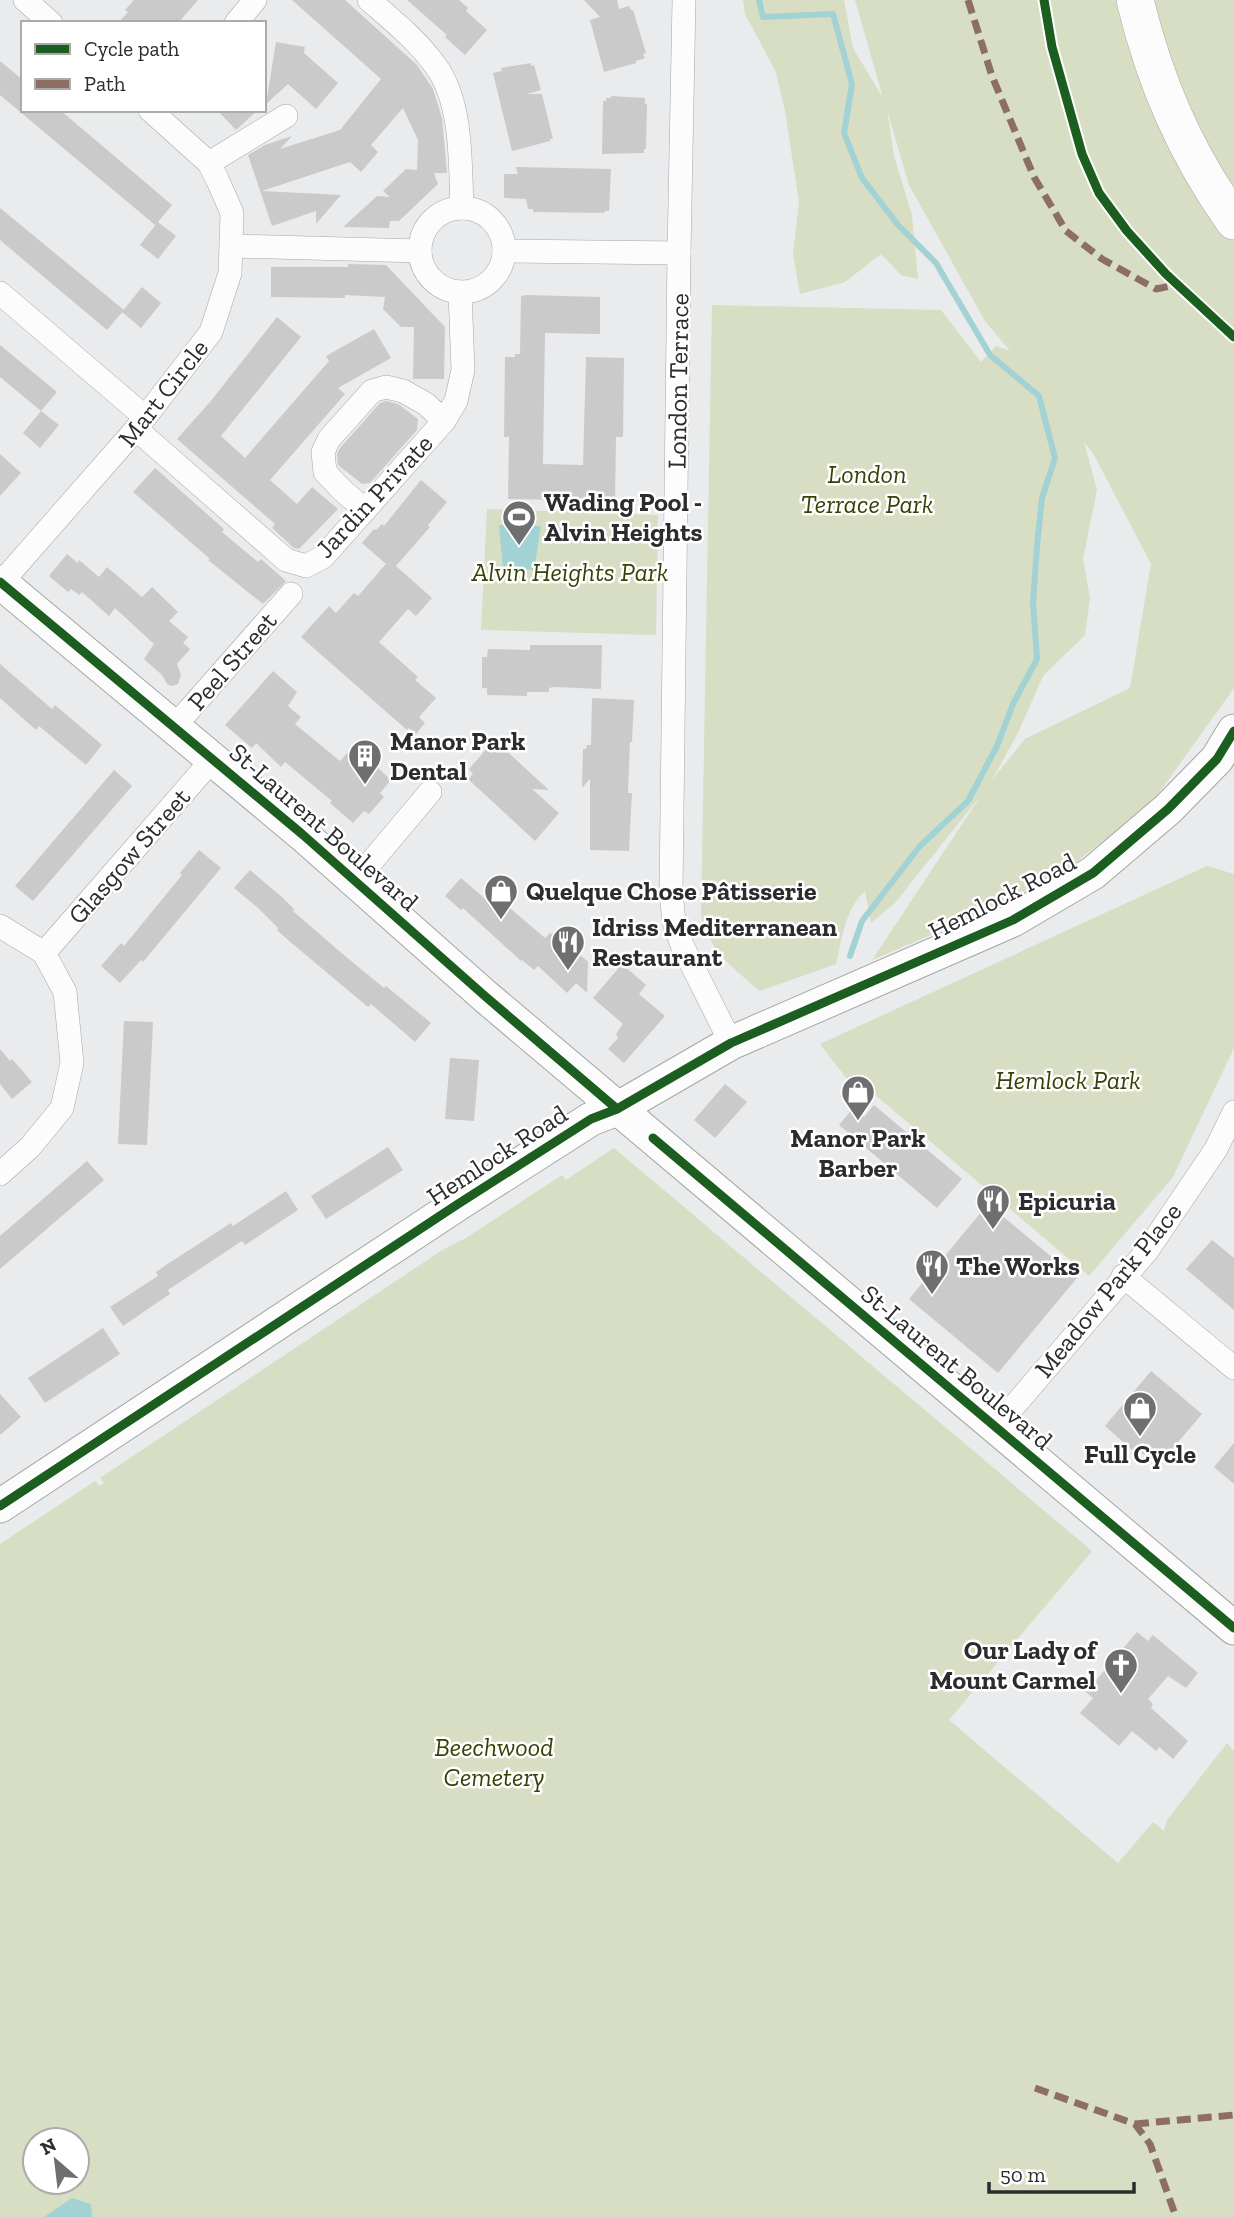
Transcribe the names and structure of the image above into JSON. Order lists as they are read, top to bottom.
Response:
{
  "streets": {
    "street": [
      "London Terrace",
      "Mart Circle",
      "Jardin Private",
      "Peel Street",
      "St-Laurent Boulevard",
      "Glasgow Street",
      "Hemlock Road",
      "Meadow Park Place"
    ]
  },
  "crossings": [
    ["London Terrace", "Hemlock Road"],
    ["Mart Circle", "Jardin Private"],
    ["Mart Circle", "St-Laurent Boulevard"],
    ["Peel Street", "St-Laurent Boulevard"],
    ["St-Laurent Boulevard", "Glasgow Street"],
    ["St-Laurent Boulevard", "Hemlock Road"],
    ["St-Laurent Boulevard", "Meadow Park Place"]
  ],
  "parks": [
    "London Terrace Park",
    "Alvin Heights Park",
    "Hemlock Park",
    "Beechwood Cemetery"
  ],
  "places": {
    "sports": ["Wading Pool - Alvin Heights"],
    "building": ["Manor Park Dental"],
    "shop": ["Quelque Chose Pâtisserie", "Manor Park Barber", "Full Cycle"],
    "restaurant": ["Idriss Mediterranean Restaurant", "Epicuria", "The Works"],
    "church": ["Our Lady of Mount Carmel"]
  },
  "legend": ["Cycle path", "Path"],
  "scale_bar": "50 m",
  "north": "top left"
}
